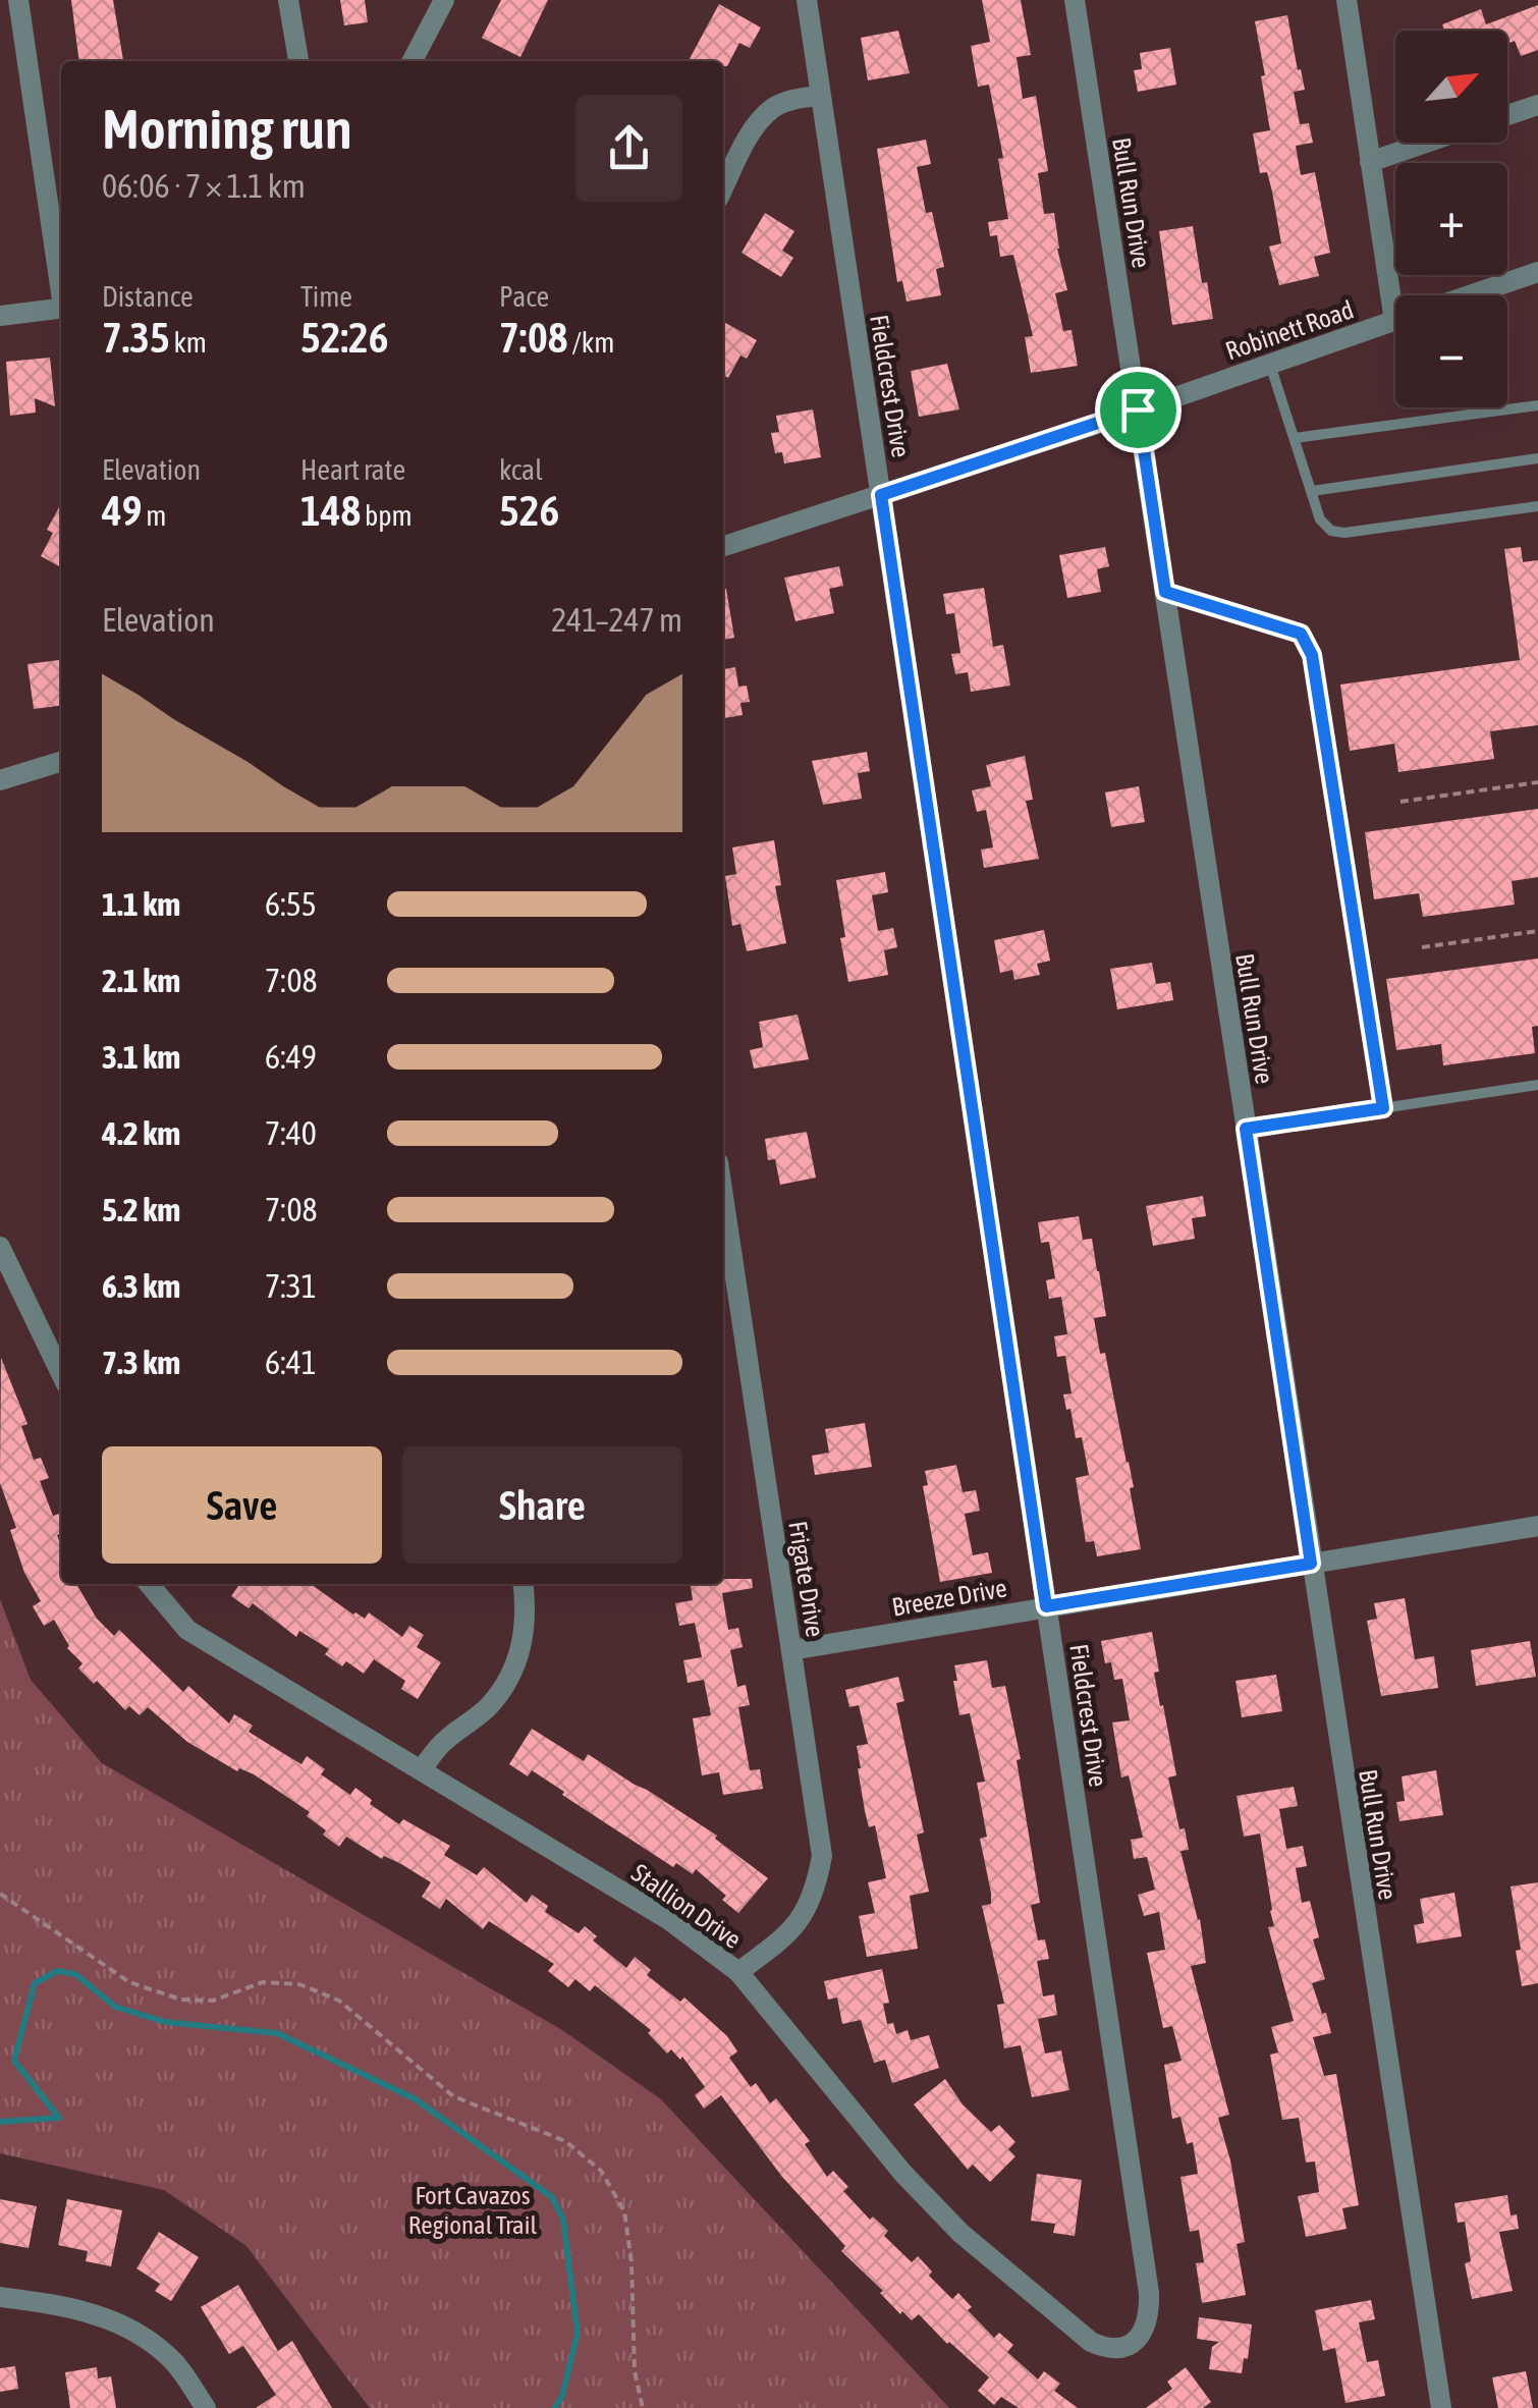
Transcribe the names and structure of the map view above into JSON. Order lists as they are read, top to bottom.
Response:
{
  "streets": {
    "street": [
      "Bull Run Drive",
      "Robinett Road",
      "Fieldcrest Drive",
      "Frigate Drive",
      "Breeze Drive",
      "Stallion Drive"
    ]
  },
  "crossings": [
    ["Bull Run Drive", "Robinett Road"],
    ["Bull Run Drive", "Breeze Drive"],
    ["Robinett Road", "Fieldcrest Drive"],
    ["Fieldcrest Drive", "Breeze Drive"],
    ["Fieldcrest Drive", "Stallion Drive"],
    ["Frigate Drive", "Breeze Drive"],
    ["Frigate Drive", "Stallion Drive"]
  ],
  "parks": ["Fort Cavazos Regional Trail"],
  "north": "top right",
  "page": {
    "map_buttons": ["+", "−"],
    "heading": ["Morning run", "06:06 · 7 × 1.1 km"],
    "stats": [
      ["Distance", "7.35 km"],
      ["Time", "52:26"],
      ["Pace", "7:08 /km"],
      ["Elevation", "49 m"],
      ["Heart rate", "148 bpm"],
      ["kcal", "526"]
    ],
    "chart": ["Elevation", "241–247 m"],
    "list": [
      {
        "name": "1.1 km",
        "note": "6:55"
      },
      {
        "name": "2.1 km",
        "note": "7:08"
      },
      {
        "name": "3.1 km",
        "note": "6:49"
      },
      {
        "name": "4.2 km",
        "note": "7:40"
      },
      {
        "name": "5.2 km",
        "note": "7:08"
      },
      {
        "name": "6.3 km",
        "note": "7:31"
      },
      {
        "name": "7.3 km",
        "note": "6:41"
      }
    ],
    "buttons": ["Save", "Share"]
  }
}
